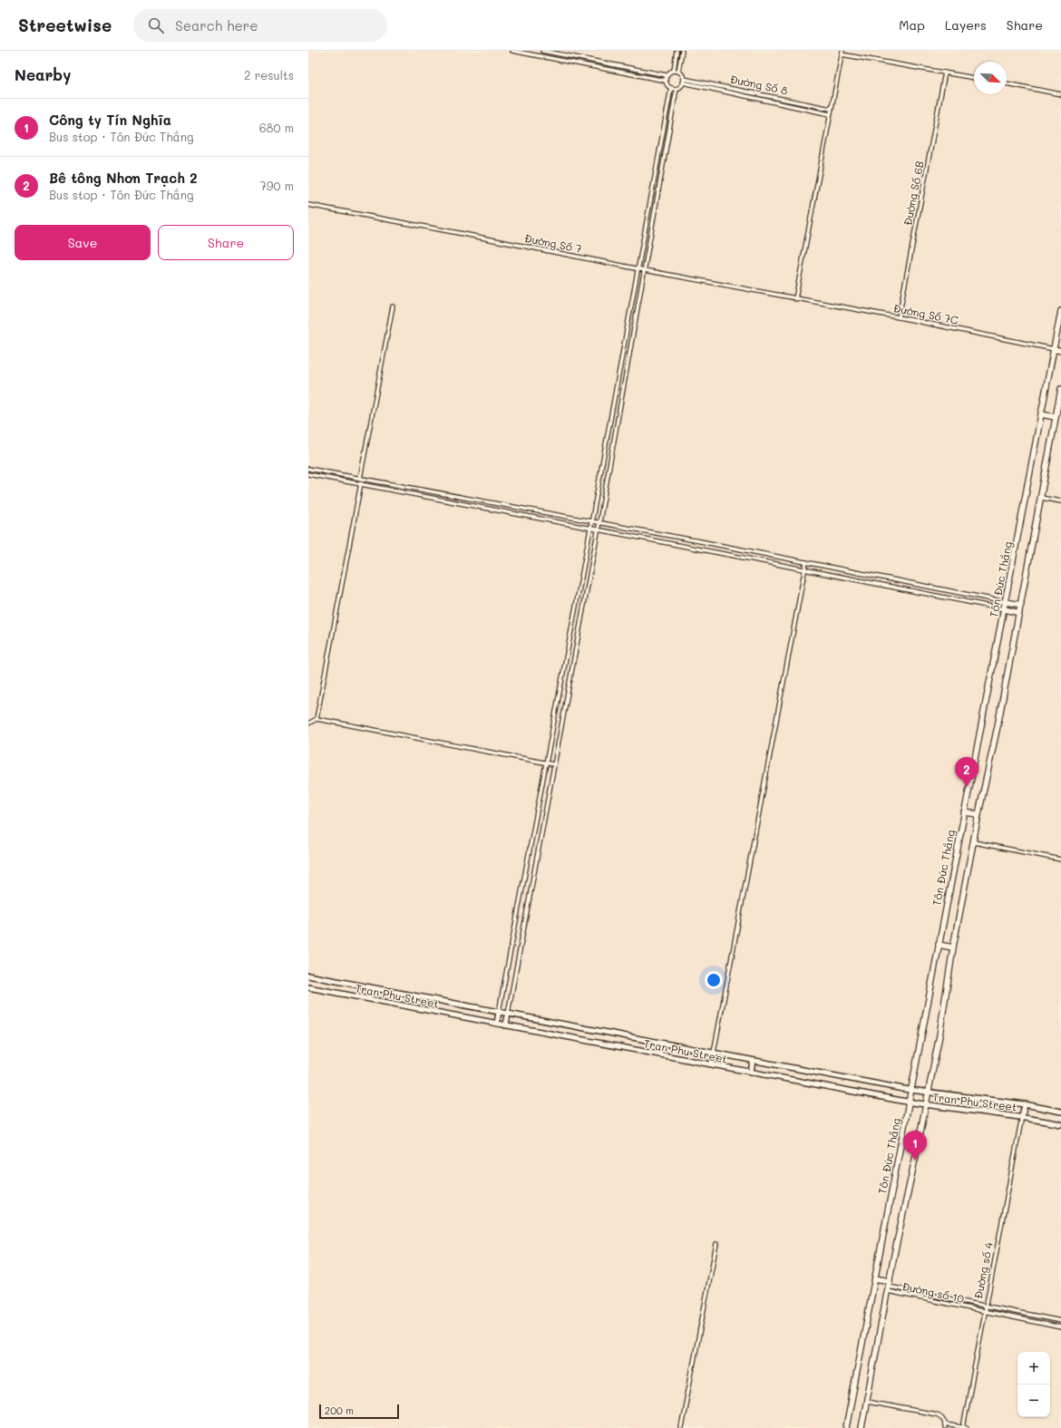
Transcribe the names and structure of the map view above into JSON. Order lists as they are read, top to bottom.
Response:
{
  "streets": {
    "main road": ["Tôn Đức Thắng", "Tran Phu Street"],
    "street": [
      "Đường Số 8",
      "Đường Số 6B",
      "Đường Số 7",
      "Đường Số 7C",
      "Đường số 4",
      "Đường số 10"
    ]
  },
  "crossings": [
    ["Đường Số 6B", "Đường Số 7C"],
    ["Đường Số 7", "Đường Số 7C"],
    ["Đường Số 7C", "Tôn Đức Thắng"],
    ["Tôn Đức Thắng", "Tran Phu Street"],
    ["Tran Phu Street", "Đường số 4"],
    ["Đường số 4", "Đường số 10"]
  ],
  "scale_bar": "200 m",
  "north": "bottom right",
  "page": {
    "header": "Streetwise",
    "search": "Search here",
    "nav": ["Map", "Layers", "Share"],
    "heading": ["Nearby", "2 results"],
    "list": [
      {
        "mark": "1",
        "name": "Công ty Tín Nghĩa",
        "note": "Bus stop · Tôn Đức Thắng",
        "value": "680 m"
      },
      {
        "mark": "2",
        "name": "Bê tông Nhơn Trạch 2",
        "note": "Bus stop · Tôn Đức Thắng",
        "value": "790 m"
      }
    ],
    "buttons": ["Save", "Share"],
    "pins": ["2", "1"],
    "map_buttons": ["+", "−"],
    "scale": "200 m"
  }
}
